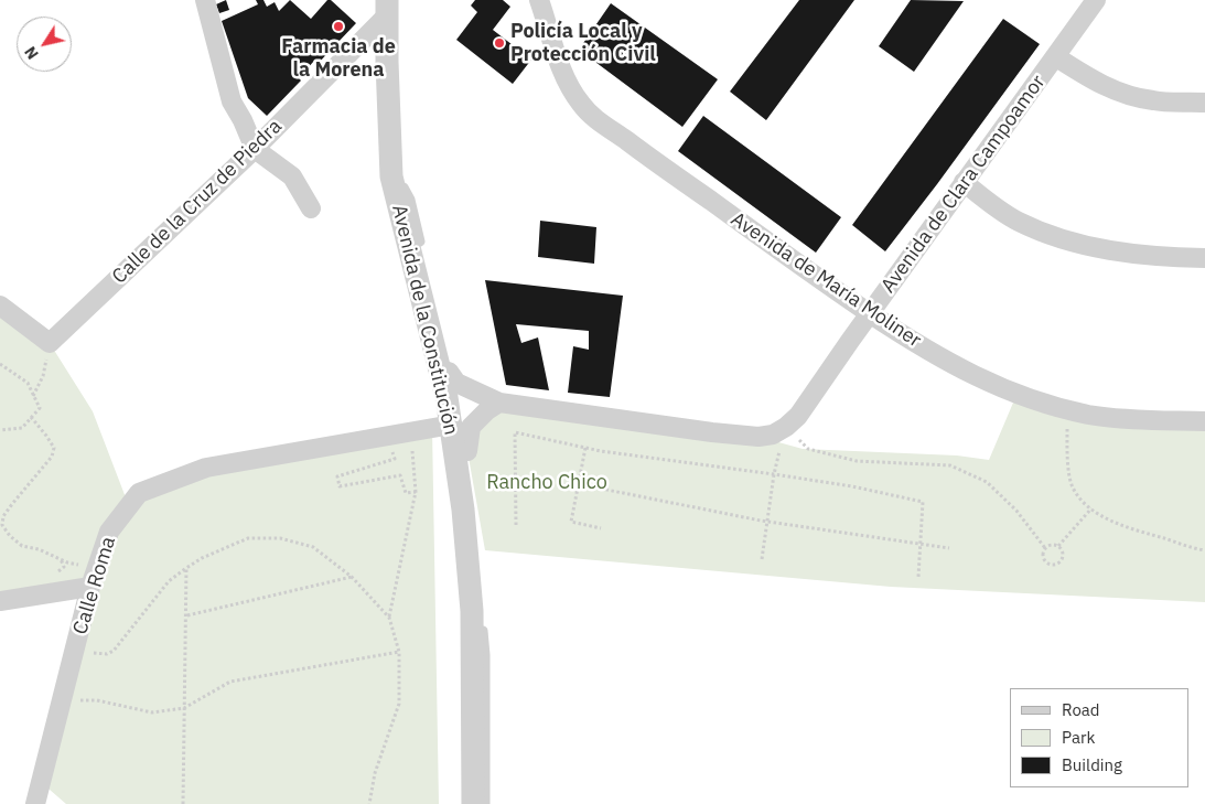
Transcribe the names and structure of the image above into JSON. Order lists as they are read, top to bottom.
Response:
{
  "streets": {
    "street": [
      "Avenida de Clara Campoamor",
      "Calle de la Cruz de Piedra",
      "Avenida de María Moliner",
      "Avenida de la Constitución",
      "Calle Roma"
    ]
  },
  "crossings": [
    ["Avenida de Clara Campoamor", "Avenida de María Moliner"],
    ["Calle de la Cruz de Piedra", "Avenida de la Constitución"],
    ["Avenida de la Constitución", "Calle Roma"]
  ],
  "parks": ["Rancho Chico"],
  "places": ["Farmacia de la Morena", "Policía Local y Protección Civil"],
  "legend": ["Road", "Park", "Building"],
  "north": "bottom left"
}
